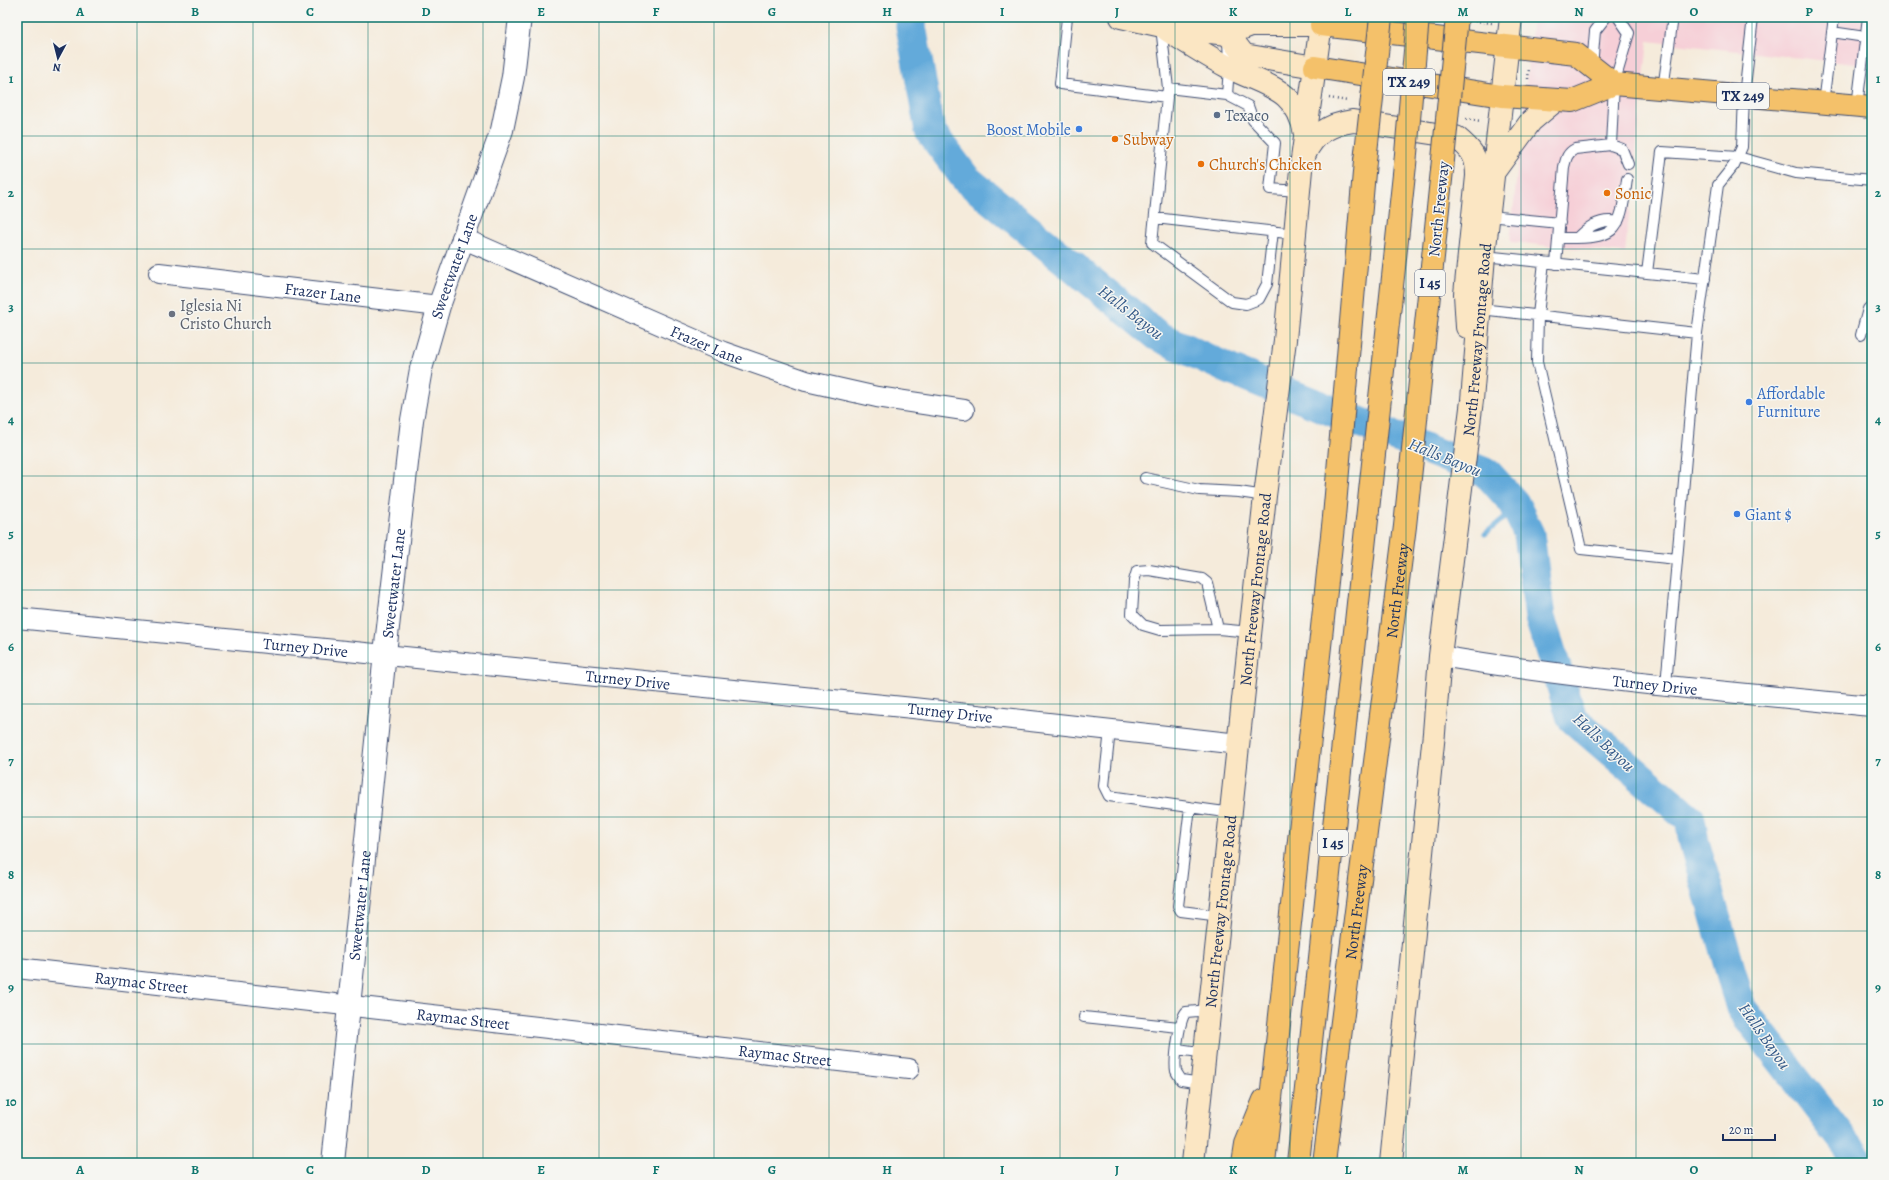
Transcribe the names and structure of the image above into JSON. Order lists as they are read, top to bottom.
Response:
{
  "streets": {
    "main road": [
      "TX 249",
      "North Freeway",
      "I 45",
      "North Freeway Frontage Road"
    ],
    "street": [
      "Sweetwater Lane",
      "Frazer Lane",
      "Turney Drive",
      "Raymac Street"
    ]
  },
  "crossings": [
    ["TX 249", "North Freeway Frontage Road"],
    ["Sweetwater Lane", "Frazer Lane"],
    ["Sweetwater Lane", "Turney Drive"],
    ["Sweetwater Lane", "Raymac Street"],
    ["North Freeway Frontage Road", "Turney Drive"]
  ],
  "water": ["Halls Bayou"],
  "places": [
    "Texaco",
    "Boost Mobile",
    "Subway",
    "Church's Chicken",
    "Sonic",
    "Iglesia Ni Cristo Church",
    "Affordable Furniture",
    "Giant $"
  ],
  "scale_bar": "20 m",
  "north": "bottom",
  "grid": {
    "columns": [
      "A",
      "B",
      "C",
      "D",
      "E",
      "F",
      "G",
      "H",
      "I",
      "J",
      "K",
      "L",
      "M",
      "N",
      "O",
      "P"
    ],
    "rows": [
      "1",
      "2",
      "3",
      "4",
      "5",
      "6",
      "7",
      "8",
      "9",
      "10"
    ]
  }
}
